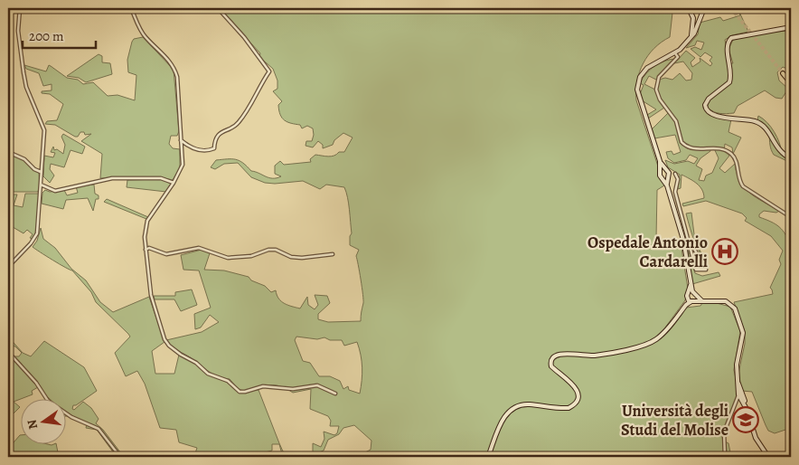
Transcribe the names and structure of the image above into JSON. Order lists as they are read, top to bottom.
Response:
{
  "places": {
    "hospital": ["Ospedale Antonio Cardarelli"],
    "school or university": ["Università degli Studi del Molise"]
  },
  "scale_bar": "200 m",
  "north": "left"
}
